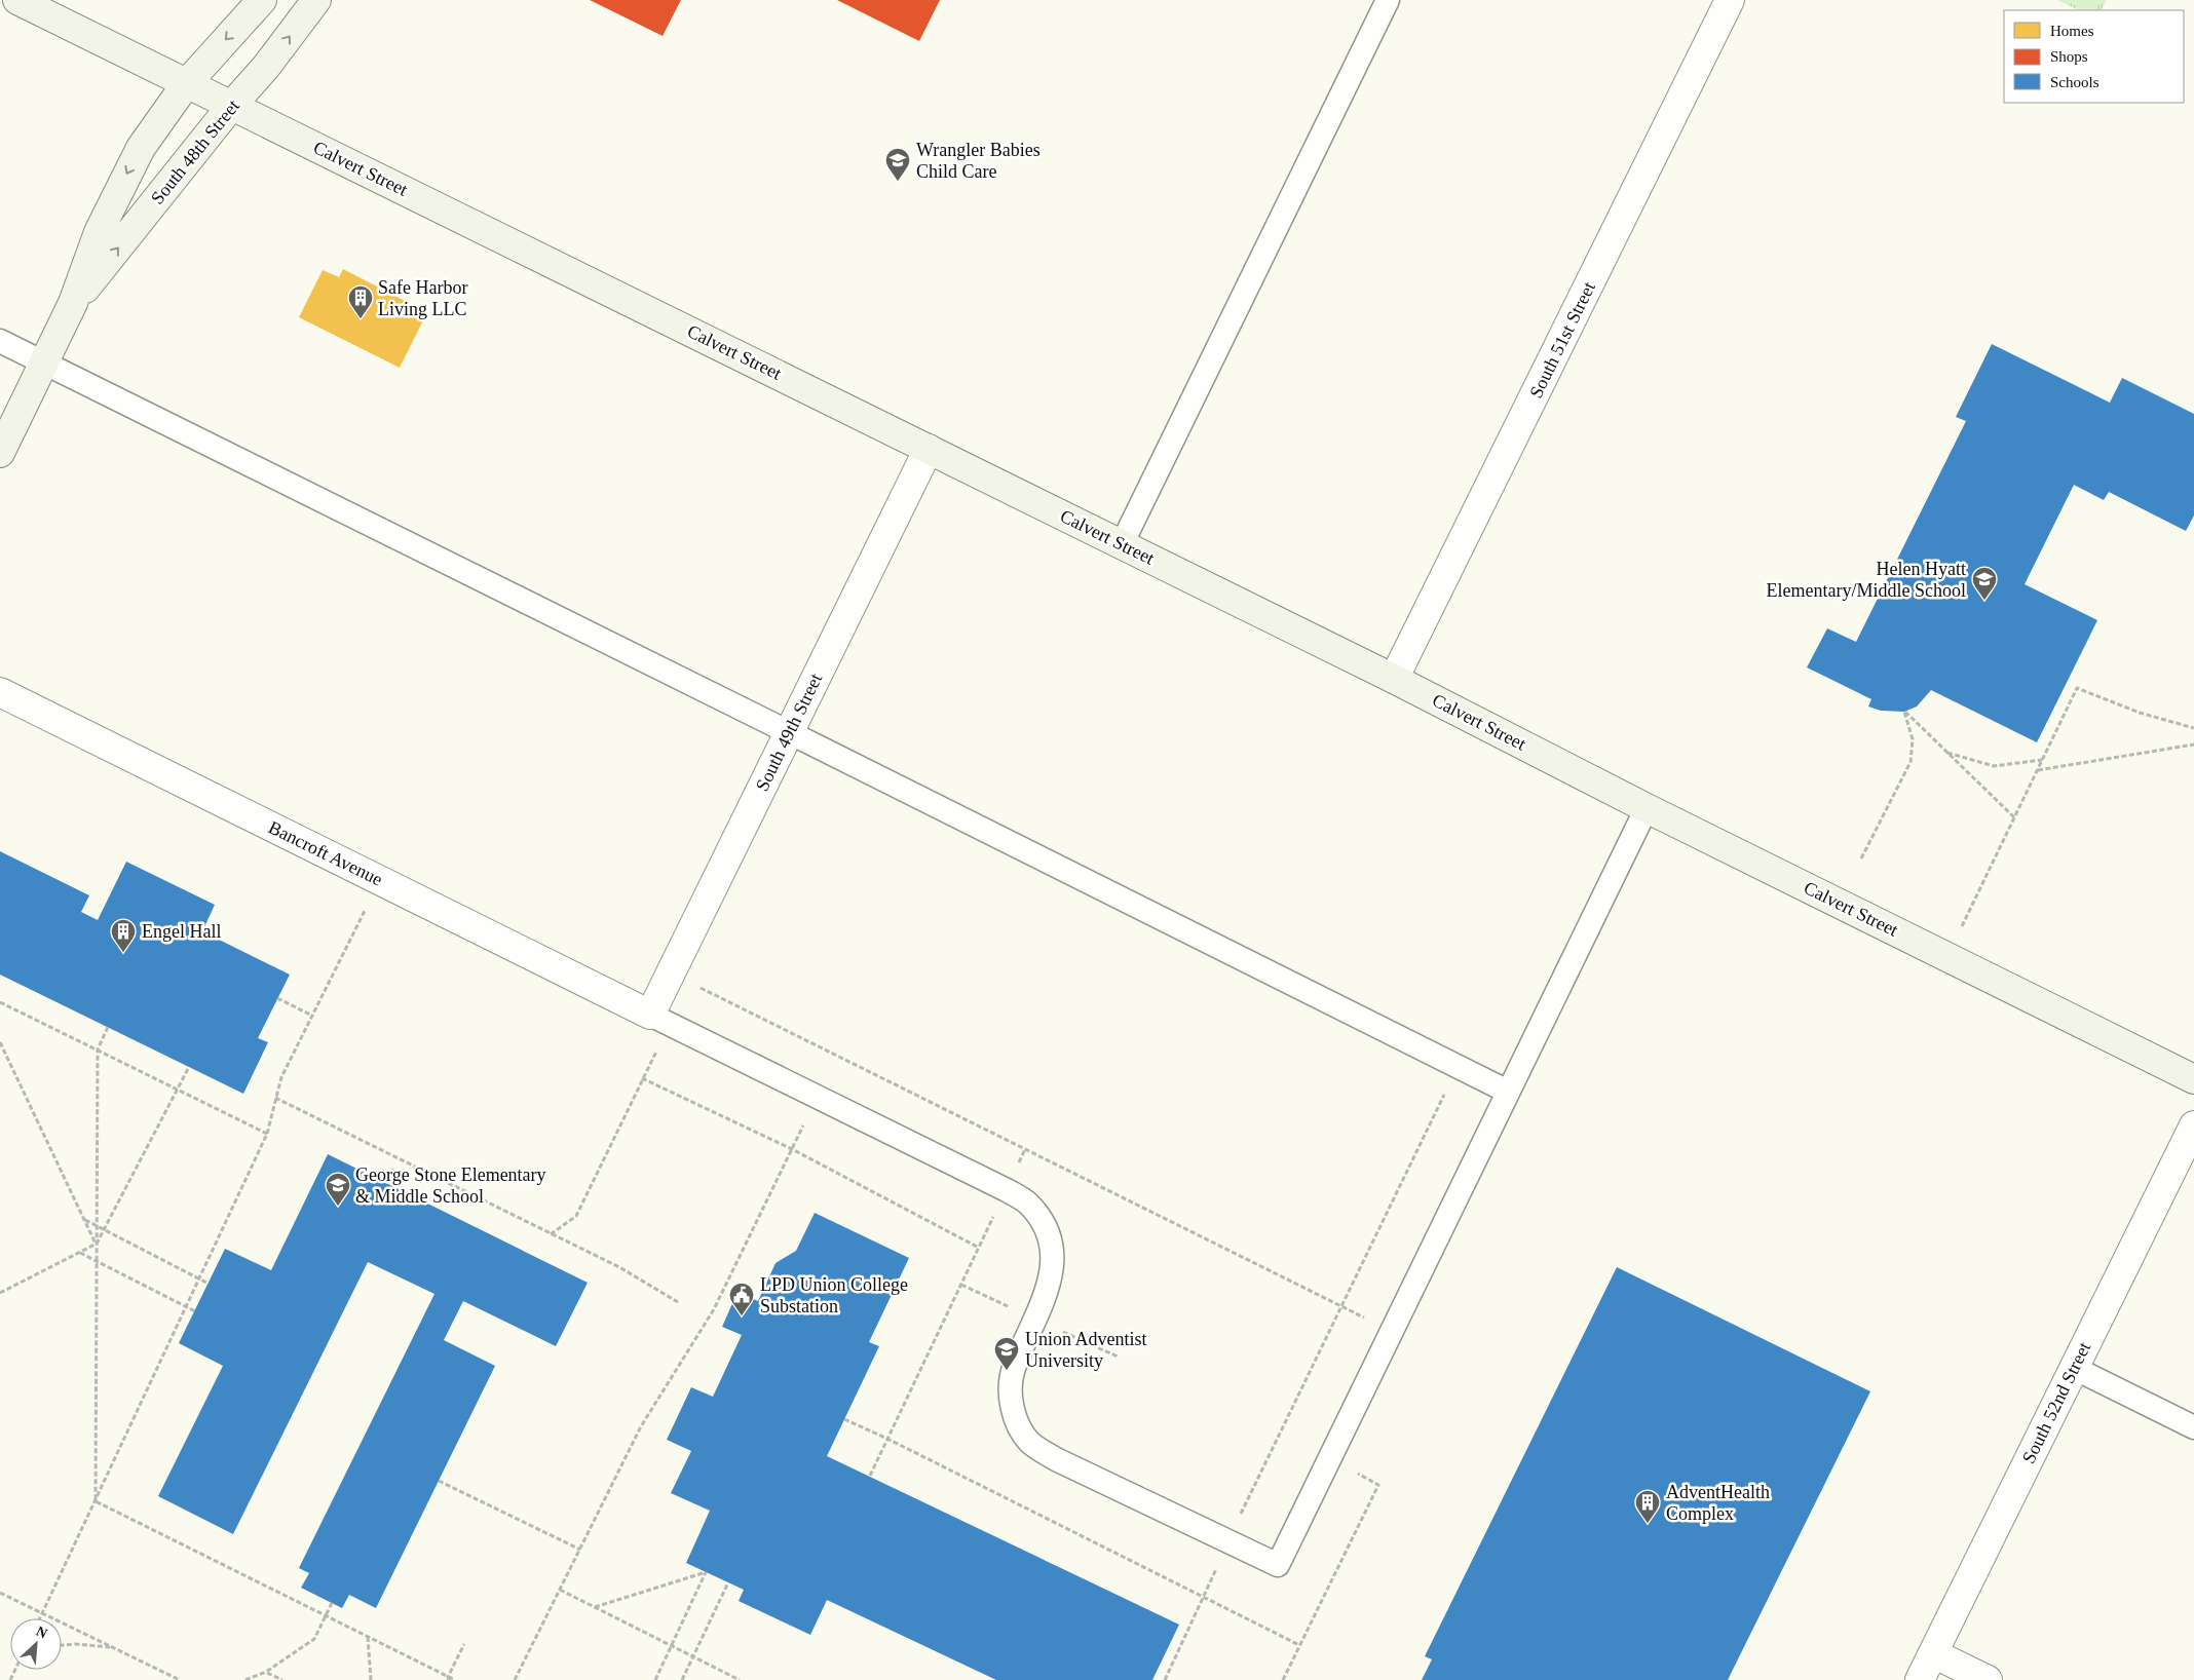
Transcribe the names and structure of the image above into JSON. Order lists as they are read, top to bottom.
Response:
{
  "streets": {
    "street": [
      "South 48th Street",
      "Calvert Street",
      "South 51st Street",
      "South 49th Street",
      "Bancroft Avenue",
      "South 52nd Street"
    ]
  },
  "crossings": [
    ["South 48th Street", "Calvert Street"],
    ["Calvert Street", "South 51st Street"],
    ["Calvert Street", "South 49th Street"],
    ["South 49th Street", "Bancroft Avenue"]
  ],
  "places": {
    "school or university": [
      "Wrangler Babies Child Care",
      "Helen Hyatt Elementary/Middle School",
      "George Stone Elementary & Middle School",
      "Union Adventist University"
    ],
    "building": ["Safe Harbor Living LLC", "Engel Hall", "AdventHealth Complex"],
    "public building": ["LPD Union College Substation"]
  },
  "legend": ["Homes", "Shops", "Schools"],
  "north": "top right"
}
